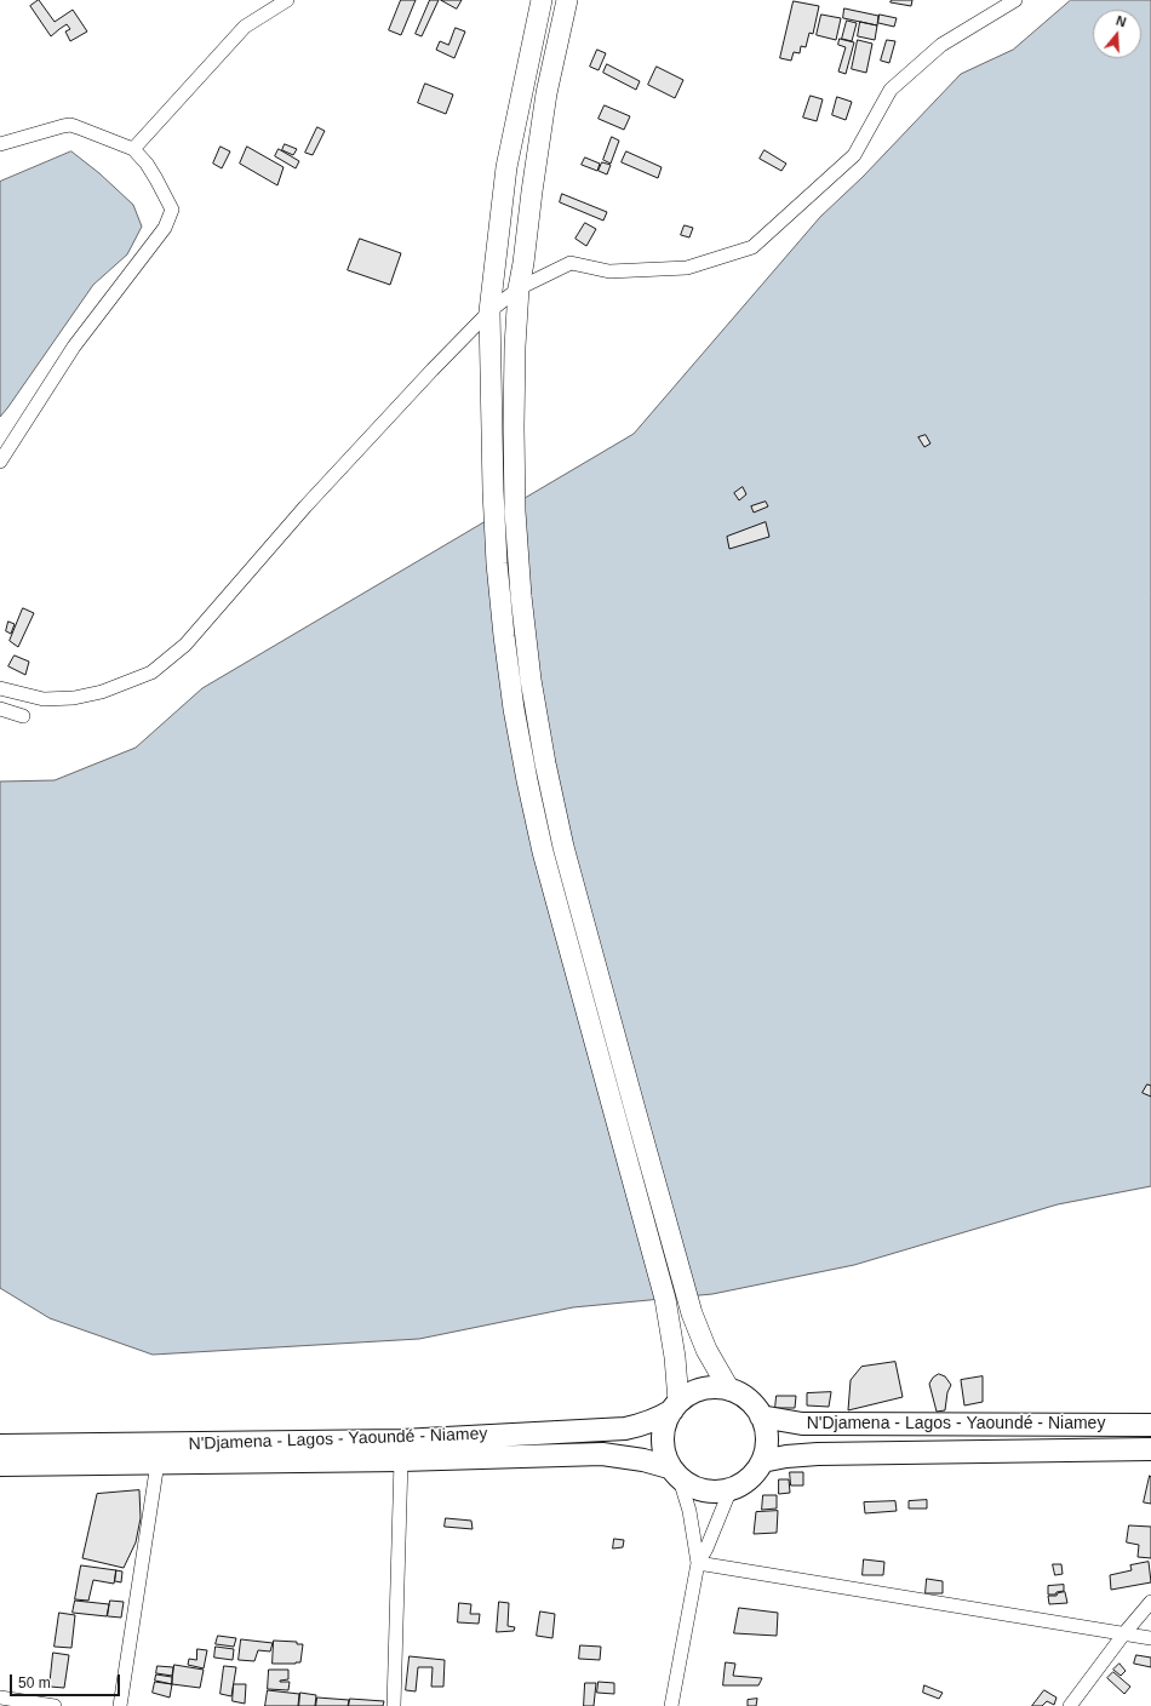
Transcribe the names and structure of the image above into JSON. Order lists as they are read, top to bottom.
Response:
{
  "streets": {
    "highway": ["N'Djamena - Lagos - Yaoundé - Niamey"]
  },
  "scale_bar": "50 m",
  "north": "top"
}
